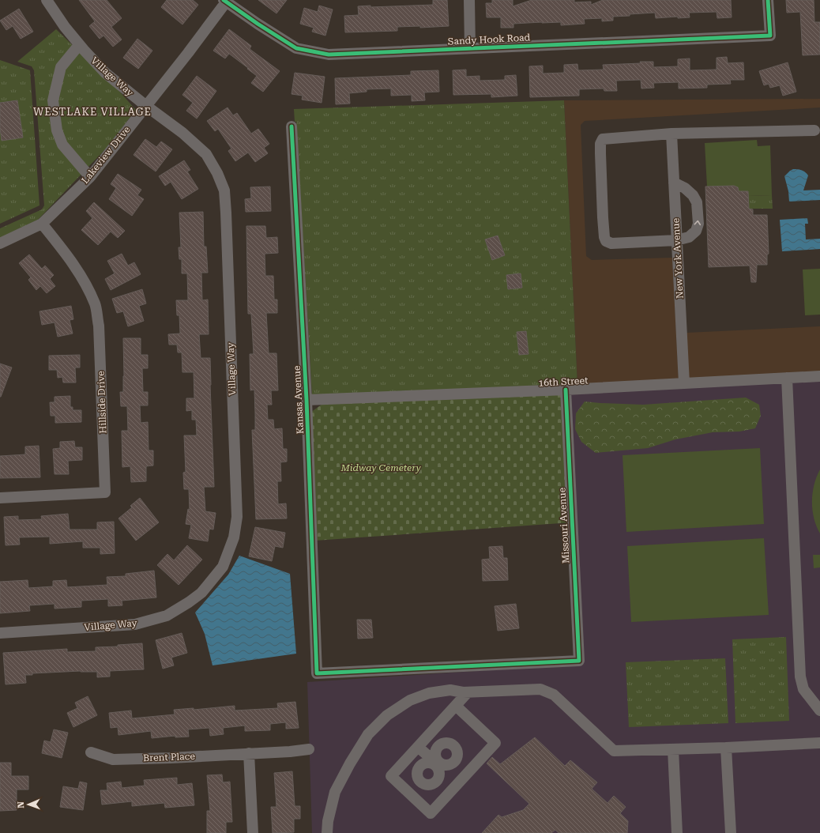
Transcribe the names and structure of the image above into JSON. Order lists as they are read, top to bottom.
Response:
{
  "streets": {
    "street": [
      "Sandy Hook Road",
      "Village Way",
      "Lakeview Drive",
      "New York Avenue",
      "16th Street",
      "Kansas Avenue",
      "Hillside Drive",
      "Missouri Avenue",
      "Brent Place"
    ]
  },
  "crossings": [
    ["Sandy Hook Road", "Lakeview Drive"],
    ["Village Way", "Lakeview Drive"],
    ["Lakeview Drive", "Hillside Drive"],
    ["New York Avenue", "16th Street"],
    ["16th Street", "Kansas Avenue"],
    ["16th Street", "Missouri Avenue"],
    ["Kansas Avenue", "Missouri Avenue"]
  ],
  "districts": ["WESTLAKE VILLAGE"],
  "parks": ["Midway Cemetery"],
  "north": "left"
}
